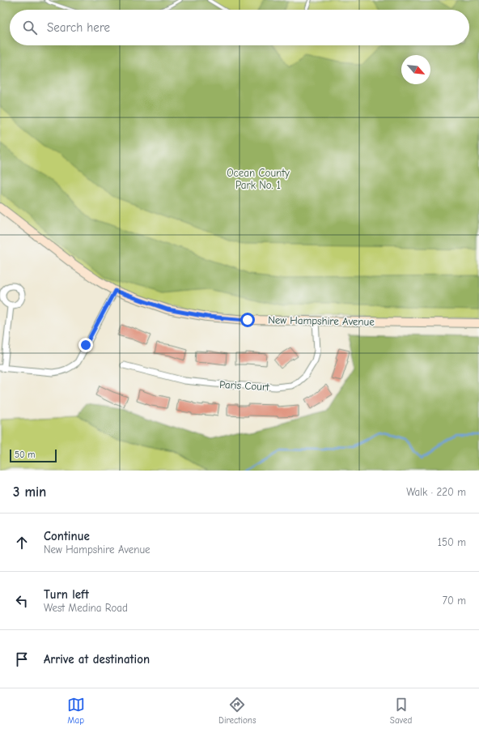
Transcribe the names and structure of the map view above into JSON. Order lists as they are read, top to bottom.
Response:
{
  "streets": {
    "main road": ["New Hampshire Avenue"],
    "street": ["Paris Court"]
  },
  "crossings": [
    ["New Hampshire Avenue", "Paris Court"]
  ],
  "parks": ["Ocean County Park No. 1"],
  "scale_bar": "50 m",
  "north": "bottom right",
  "page": {
    "search": "Search here",
    "scale": "50 m",
    "heading": ["3 min", "Walk · 220 m"],
    "list": [
      ["Continue", "New Hampshire Avenue", "150 m"],
      ["Turn left", "West Medina Road", "70 m"],
      "Arrive at destination"
    ],
    "nav": ["Map", "Directions", "Saved"]
  }
}
